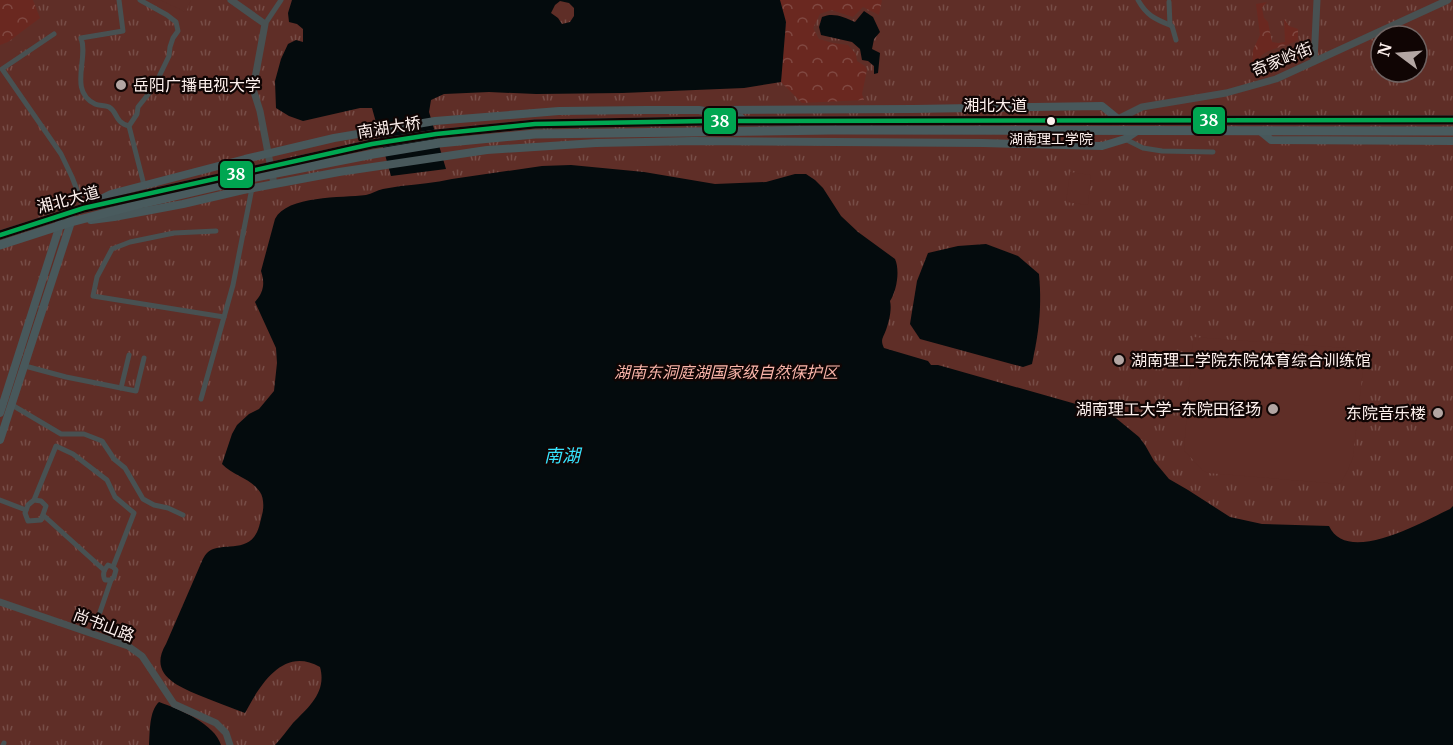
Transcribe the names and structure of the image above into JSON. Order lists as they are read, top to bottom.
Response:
{
  "streets": {
    "highway": ["湘北大道", "南湖大桥"],
    "street": ["奇家岭街", "尚书山路"]
  },
  "crossings": [
    ["奇家岭街", "湘北大道"],
    ["湘北大道", "南湖大桥"]
  ],
  "water": ["南湖"],
  "parks": ["湖南东洞庭湖国家级自然保护区"],
  "places": [
    "岳阳广播电视大学",
    "湖南理工学院",
    "湖南理工学院东院体育综合训练馆",
    "湖南理工大学-东院田径场",
    "东院音乐楼"
  ],
  "lines": ["transit line 38"],
  "north": "left"
}
